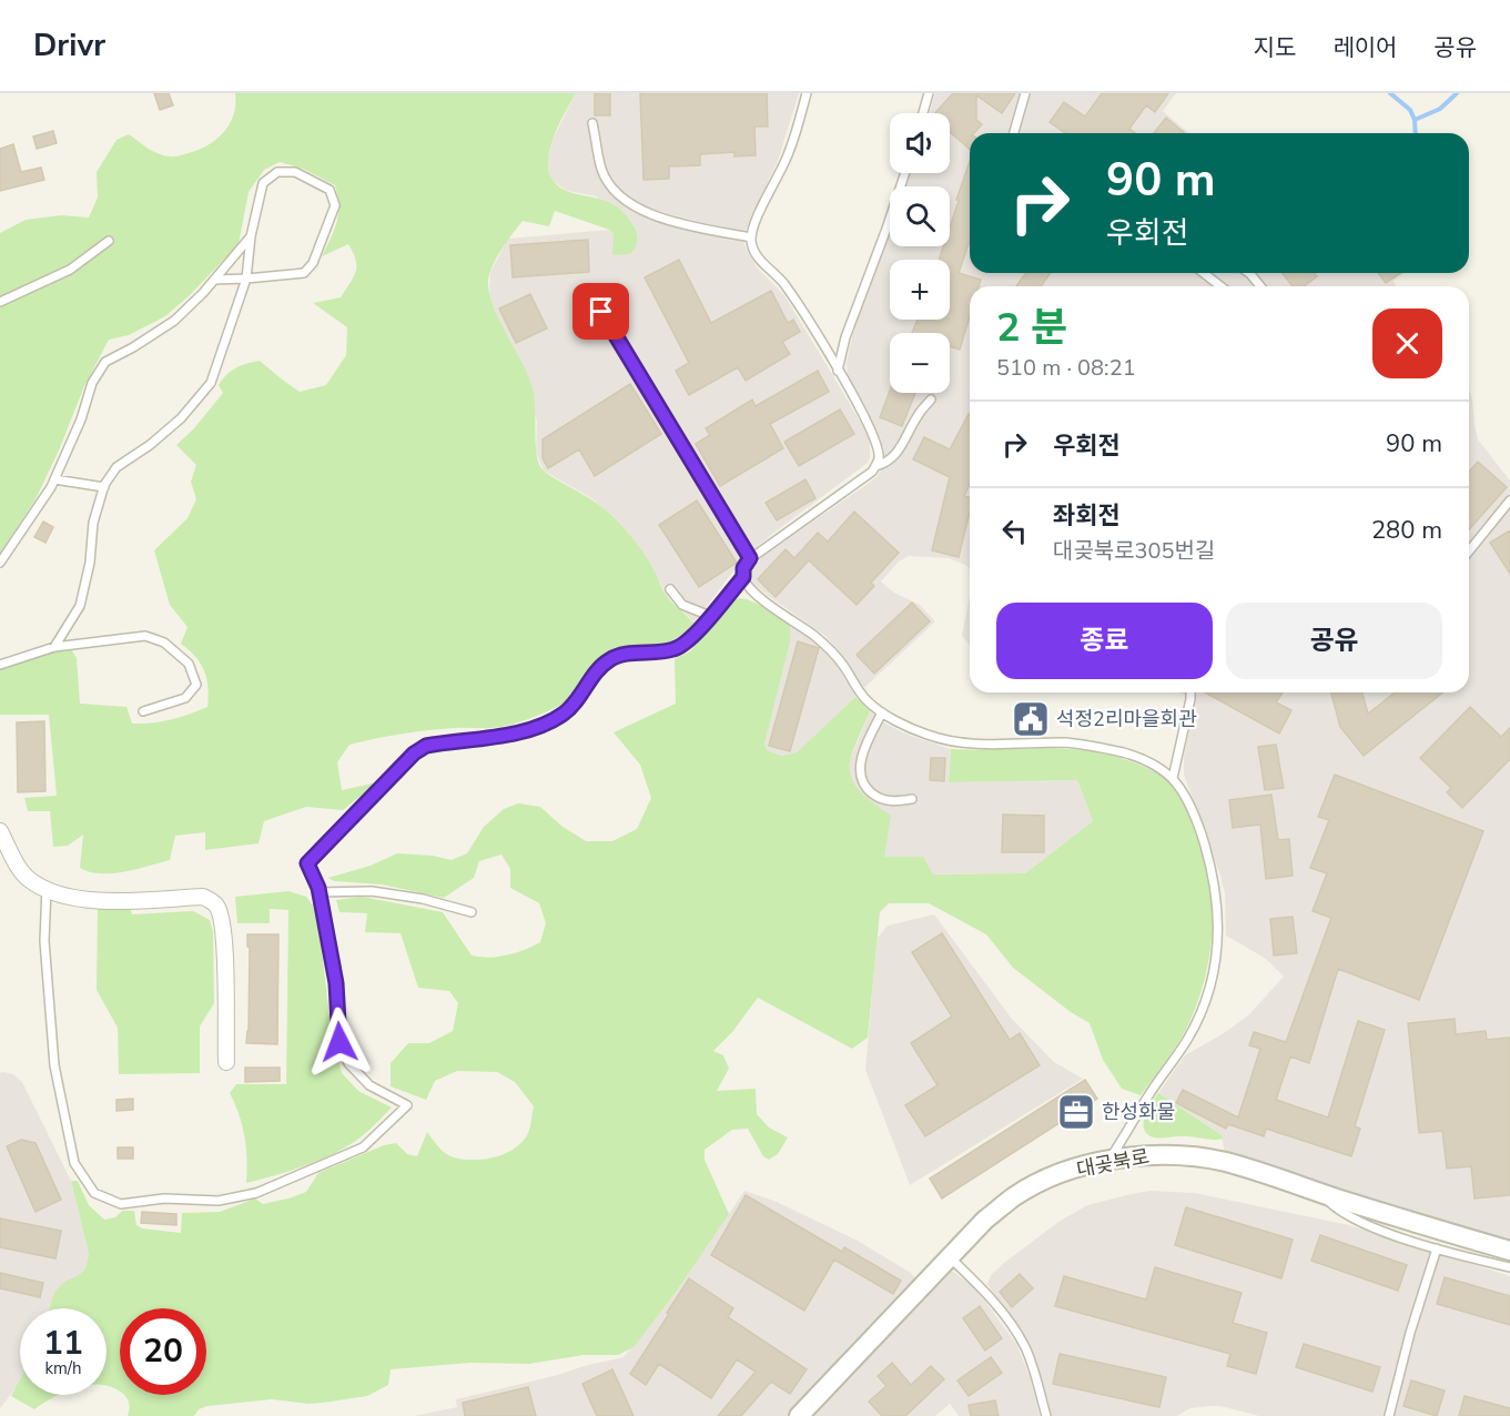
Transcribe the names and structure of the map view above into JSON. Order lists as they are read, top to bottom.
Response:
{
  "streets": {
    "street": ["대곶북로"]
  },
  "places": {
    "public building": ["석정2리마을회관"],
    "office": ["한성화물"]
  },
  "page": {
    "header": "Drivr",
    "nav": ["지도", "레이어", "공유"],
    "map_buttons": ["+", "−"],
    "turn": ["90 m", "우회전"],
    "heading": ["2 분", "510 m · 08:21"],
    "list": [
      {
        "name": "우회전",
        "value": "90 m"
      },
      {
        "name": "좌회전",
        "note": "대곶북로305번길",
        "value": "280 m"
      }
    ],
    "buttons": ["종료", "공유"],
    "speed": "11 km/h",
    "limit": "20"
  }
}
